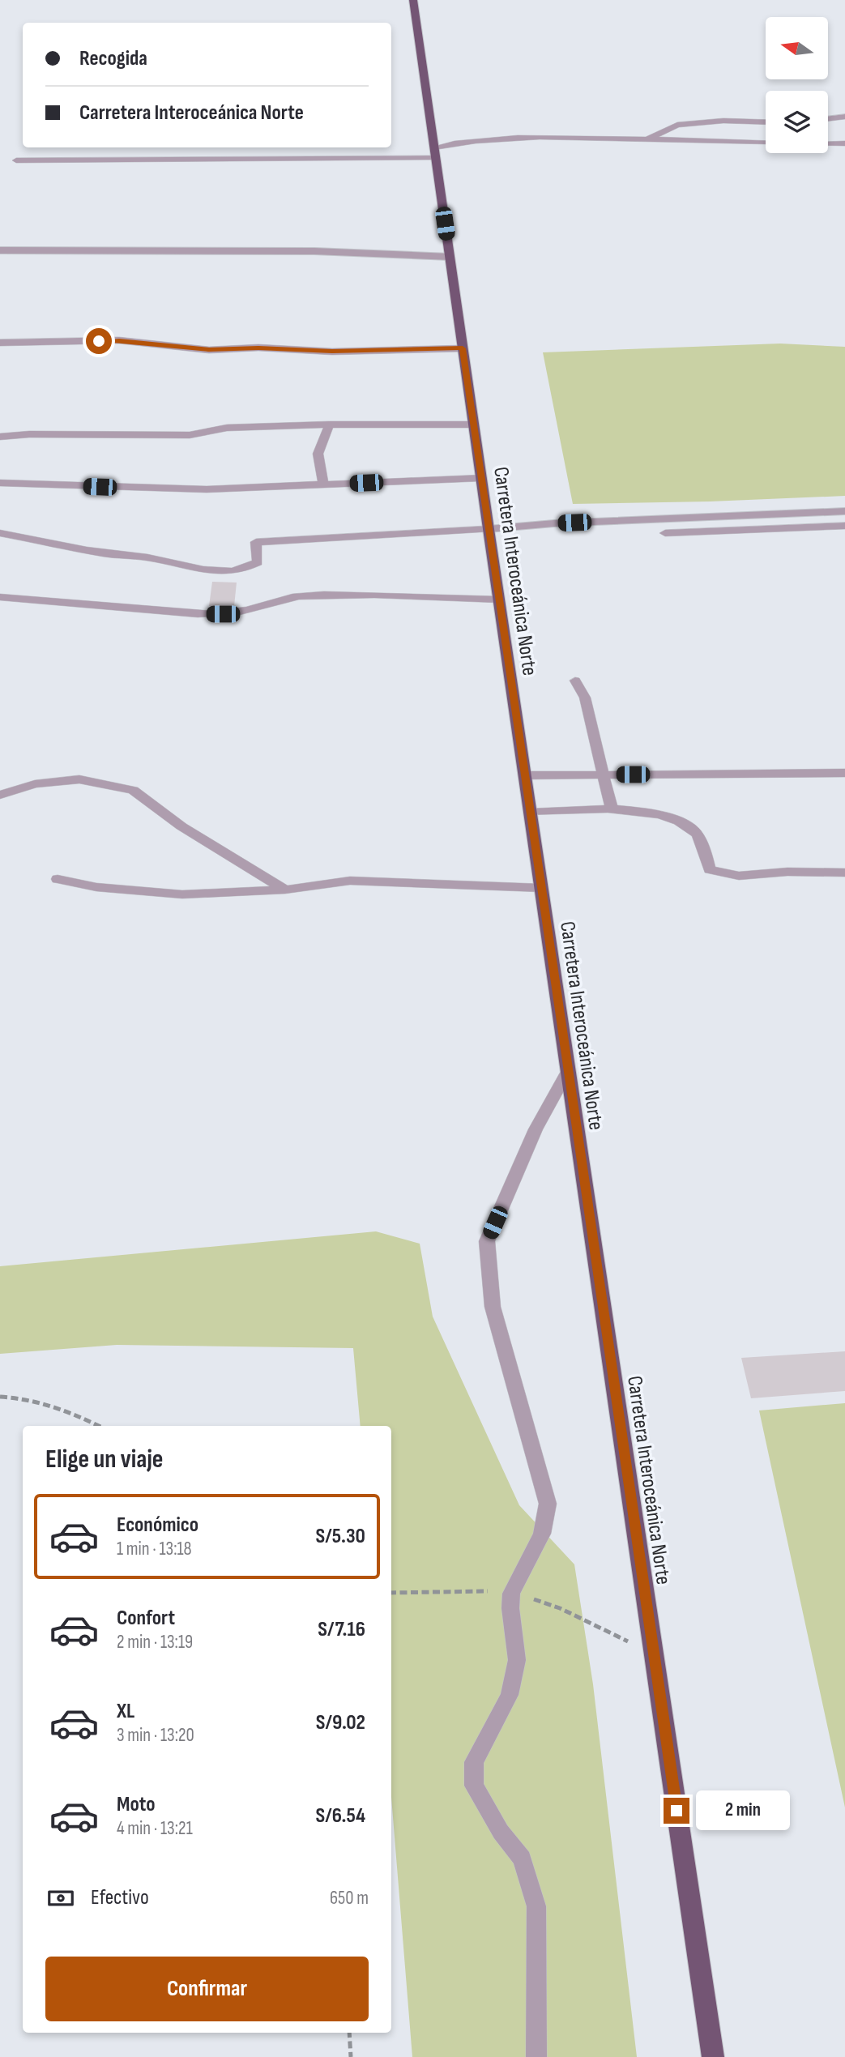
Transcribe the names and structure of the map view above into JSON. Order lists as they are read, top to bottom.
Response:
{
  "streets": {
    "highway": ["Carretera Interoceánica Norte"]
  },
  "north": "left",
  "page": {
    "banner": ["Recogida", "Carretera Interoceánica Norte"],
    "heading": "Elige un viaje",
    "list": [
      {
        "name": "Económico",
        "note": "1 min · 13:18",
        "value": "S/5.30"
      },
      {
        "name": "Confort",
        "note": "2 min · 13:19",
        "value": "S/7.16"
      },
      {
        "name": "XL",
        "note": "3 min · 13:20",
        "value": "S/9.02"
      },
      {
        "name": "Moto",
        "note": "4 min · 13:21",
        "value": "S/6.54"
      }
    ],
    "bubble": "2 min",
    "pay": ["Efectivo", "650 m"],
    "buttons": "Confirmar"
  }
}
